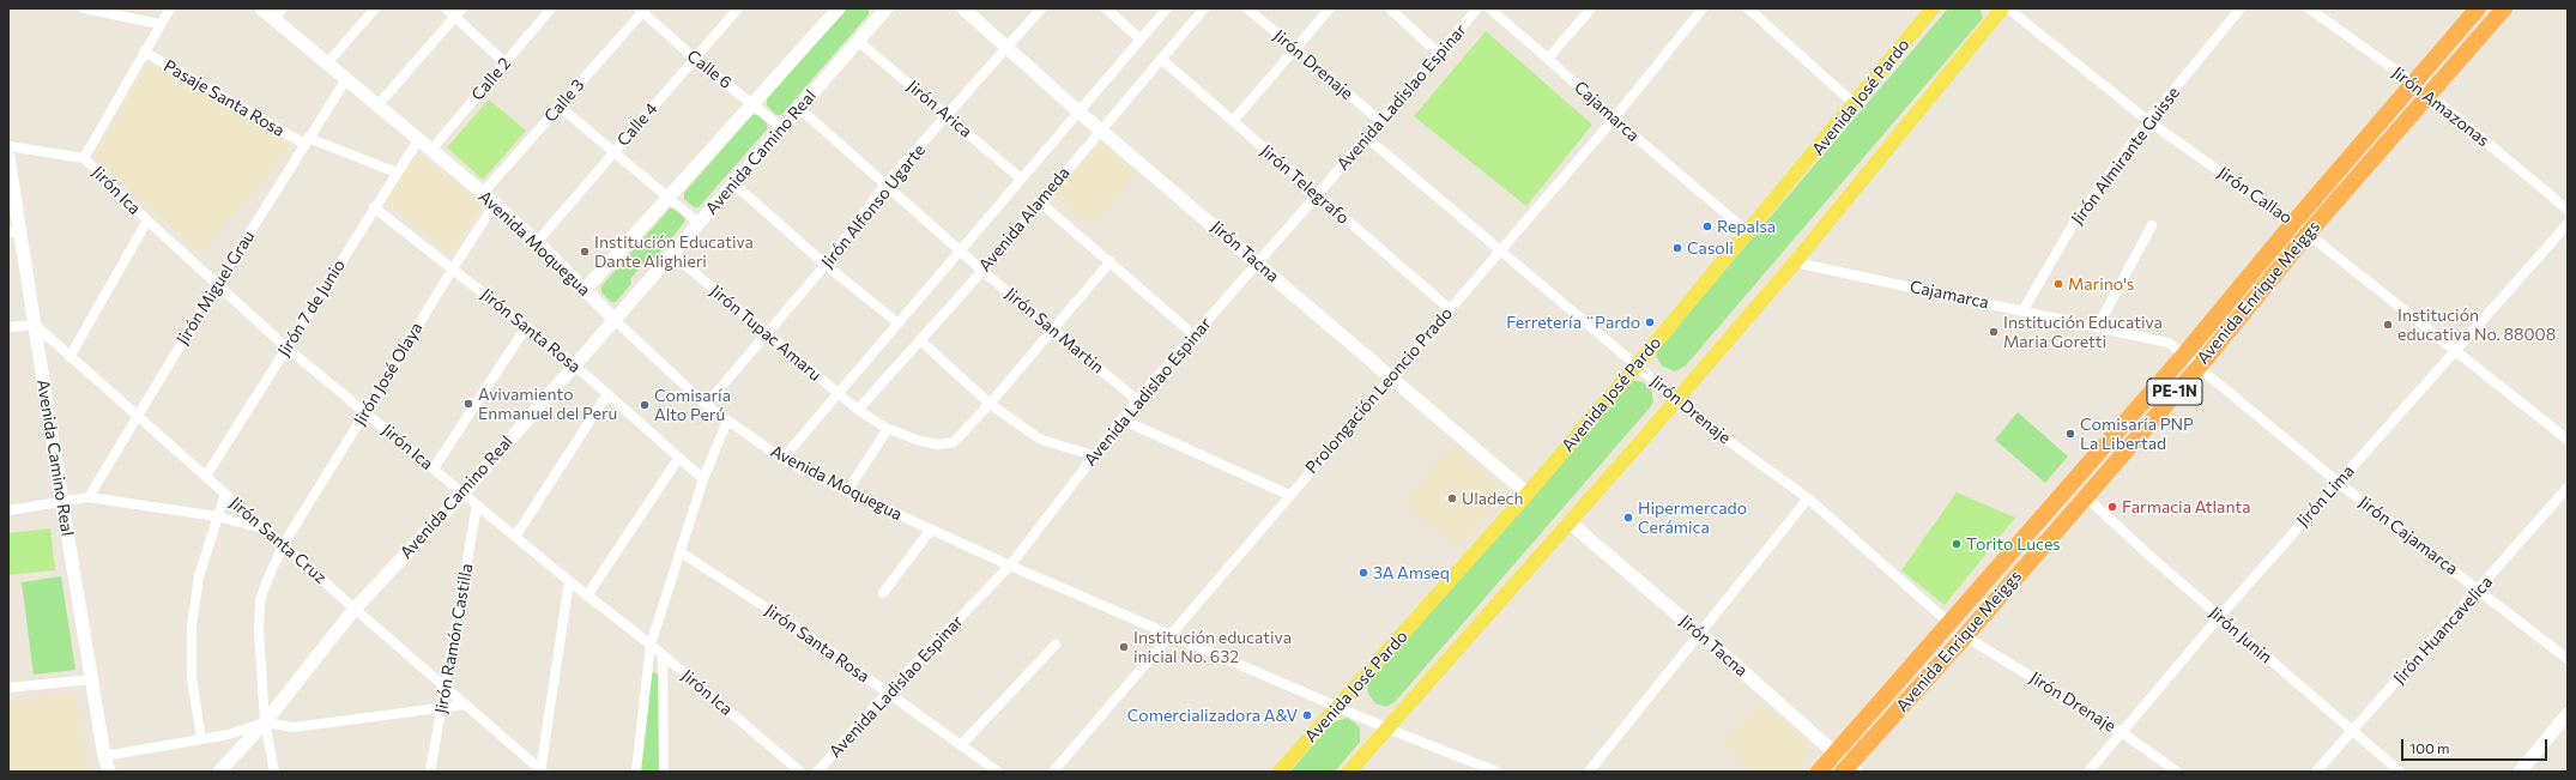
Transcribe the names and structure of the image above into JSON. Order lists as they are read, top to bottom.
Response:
{
  "streets": {
    "highway": ["Avenida Enrique Meiggs", "PE-1N"],
    "main road": ["Avenida José Pardo"],
    "street": [
      "Jirón Drenaje",
      "Calle 6",
      "Calle 2",
      "Avenida Ladislao Espinar",
      "Pasaje Santa Rosa",
      "Calle 3",
      "Jirón Amazonas",
      "Jirón Arica",
      "Cajamarca",
      "Calle 4",
      "Avenida Camino Real",
      "Jirón Almirante Guisse",
      "Jirón Telegrafo",
      "Jirón Ica",
      "Jirón Callao",
      "Jirón Alfonso Ugarte",
      "Avenida Alameda",
      "Avenida Moquegua",
      "Jirón Tacna",
      "Jirón Miguel Grau",
      "Jirón 7 de Junio",
      "Jirón Santa Rosa",
      "Jirón San Martin",
      "Jirón Tupac Amaru",
      "Jirón José Olaya",
      "Prolongación Leoncio Prado",
      "Jirón Lima",
      "Jirón Cajamarca",
      "Jirón Santa Cruz",
      "Jirón Huancavelica",
      "Jirón Junin",
      "Jirón Ramón Castilla"
    ]
  },
  "crossings": [
    ["Jirón Drenaje", "Avenida Ladislao Espinar"],
    ["Jirón Drenaje", "Avenida José Pardo"],
    ["Jirón Drenaje", "Avenida Enrique Meiggs"],
    ["Jirón Drenaje", "Prolongación Leoncio Prado"],
    ["Jirón Drenaje", "Jirón Lima"],
    ["Calle 6", "Calle 3"],
    ["Calle 6", "Calle 4"],
    ["Calle 6", "Avenida Camino Real"],
    ["Calle 2", "Avenida Moquegua"],
    ["Avenida Ladislao Espinar", "Jirón Telegrafo"],
    ["Avenida Ladislao Espinar", "Avenida Moquegua"],
    ["Avenida Ladislao Espinar", "Jirón Tacna"],
    ["Avenida Ladislao Espinar", "Jirón Santa Rosa"],
    ["Avenida Ladislao Espinar", "Jirón San Martin"],
    ["Avenida José Pardo", "Cajamarca"],
    ["Avenida José Pardo", "Avenida Moquegua"],
    ["Avenida José Pardo", "Jirón Tacna"],
    ["Pasaje Santa Rosa", "Jirón Miguel Grau"],
    ["Pasaje Santa Rosa", "Jirón 7 de Junio"],
    ["Calle 3", "Avenida Moquegua"],
    ["Jirón Amazonas", "Avenida Enrique Meiggs"],
    ["Jirón Arica", "Avenida Camino Real"],
    ["Jirón Arica", "Jirón Alfonso Ugarte"],
    ["Jirón Arica", "Avenida Alameda"],
    ["Cajamarca", "Jirón Almirante Guisse"],
    ["Cajamarca", "Avenida Enrique Meiggs"],
    ["Cajamarca", "Prolongación Leoncio Prado"],
    ["Cajamarca", "Jirón Cajamarca"],
    ["Calle 4", "Avenida Moquegua"],
    ["Avenida Camino Real", "Jirón Ica"],
    ["Avenida Camino Real", "Avenida Moquegua"],
    ["Avenida Camino Real", "Jirón Santa Rosa"],
    ["Avenida Camino Real", "Jirón San Martin"],
    ["Avenida Camino Real", "Jirón Tupac Amaru"],
    ["Avenida Camino Real", "Jirón José Olaya"],
    ["Avenida Camino Real", "Jirón Santa Cruz"],
    ["Jirón Almirante Guisse", "Jirón Callao"],
    ["Jirón Telegrafo", "Avenida Alameda"],
    ["Jirón Telegrafo", "Prolongación Leoncio Prado"],
    ["Jirón Ica", "Jirón Miguel Grau"],
    ["Jirón Ica", "Jirón 7 de Junio"],
    ["Jirón Ica", "Jirón José Olaya"],
    ["Jirón Ica", "Jirón Ramón Castilla"],
    ["Jirón Callao", "Avenida Enrique Meiggs"],
    ["Jirón Callao", "Jirón Lima"],
    ["Jirón Alfonso Ugarte", "Avenida Moquegua"],
    ["Jirón Alfonso Ugarte", "Jirón Tacna"],
    ["Jirón Alfonso Ugarte", "Jirón San Martin"],
    ["Jirón Alfonso Ugarte", "Jirón Tupac Amaru"],
    ["Avenida Alameda", "Avenida Moquegua"],
    ["Avenida Alameda", "Jirón Tacna"],
    ["Avenida Alameda", "Jirón San Martin"],
    ["Avenida Alameda", "Jirón Tupac Amaru"],
    ["Avenida Moquegua", "Jirón Miguel Grau"],
    ["Avenida Moquegua", "Jirón 7 de Junio"],
    ["Avenida Moquegua", "Jirón José Olaya"],
    ["Avenida Moquegua", "Prolongación Leoncio Prado"],
    ["Jirón Tacna", "Avenida Enrique Meiggs"],
    ["Jirón Tacna", "Prolongación Leoncio Prado"],
    ["Jirón Miguel Grau", "Jirón Santa Cruz"],
    ["Avenida Enrique Meiggs", "Jirón Cajamarca"],
    ["Avenida Enrique Meiggs", "Jirón Junin"],
    ["Jirón 7 de Junio", "Jirón Santa Rosa"],
    ["Jirón 7 de Junio", "Jirón Santa Cruz"],
    ["Jirón Santa Rosa", "Jirón José Olaya"],
    ["Jirón José Olaya", "Jirón Santa Cruz"],
    ["Jirón Lima", "Jirón Cajamarca"],
    ["Jirón Lima", "Jirón Junin"],
    ["Jirón Cajamarca", "Jirón Huancavelica"],
    ["Jirón Santa Cruz", "Jirón Ramón Castilla"],
    ["Jirón Huancavelica", "Jirón Junin"]
  ],
  "places": [
    "Repalsa",
    "Casoli",
    "Institución Educativa Dante Alighieri",
    "Marino's",
    "Ferretería ¨Pardo",
    "Institución educativa No. 88008",
    "Institución Educativa Maria Goretti",
    "Avivamiento Enmanuel del Peru",
    "Comisaría Alto Perú",
    "Comisaría PNP La Libertad",
    "Uladech",
    "Farmacia Atlanta",
    "Hipermercado Cerámica",
    "Torito Luces",
    "3A Amseq",
    "Institución educativa inicial No. 632",
    "Comercializadora A&V"
  ],
  "scale_bar": "100 m"
}
